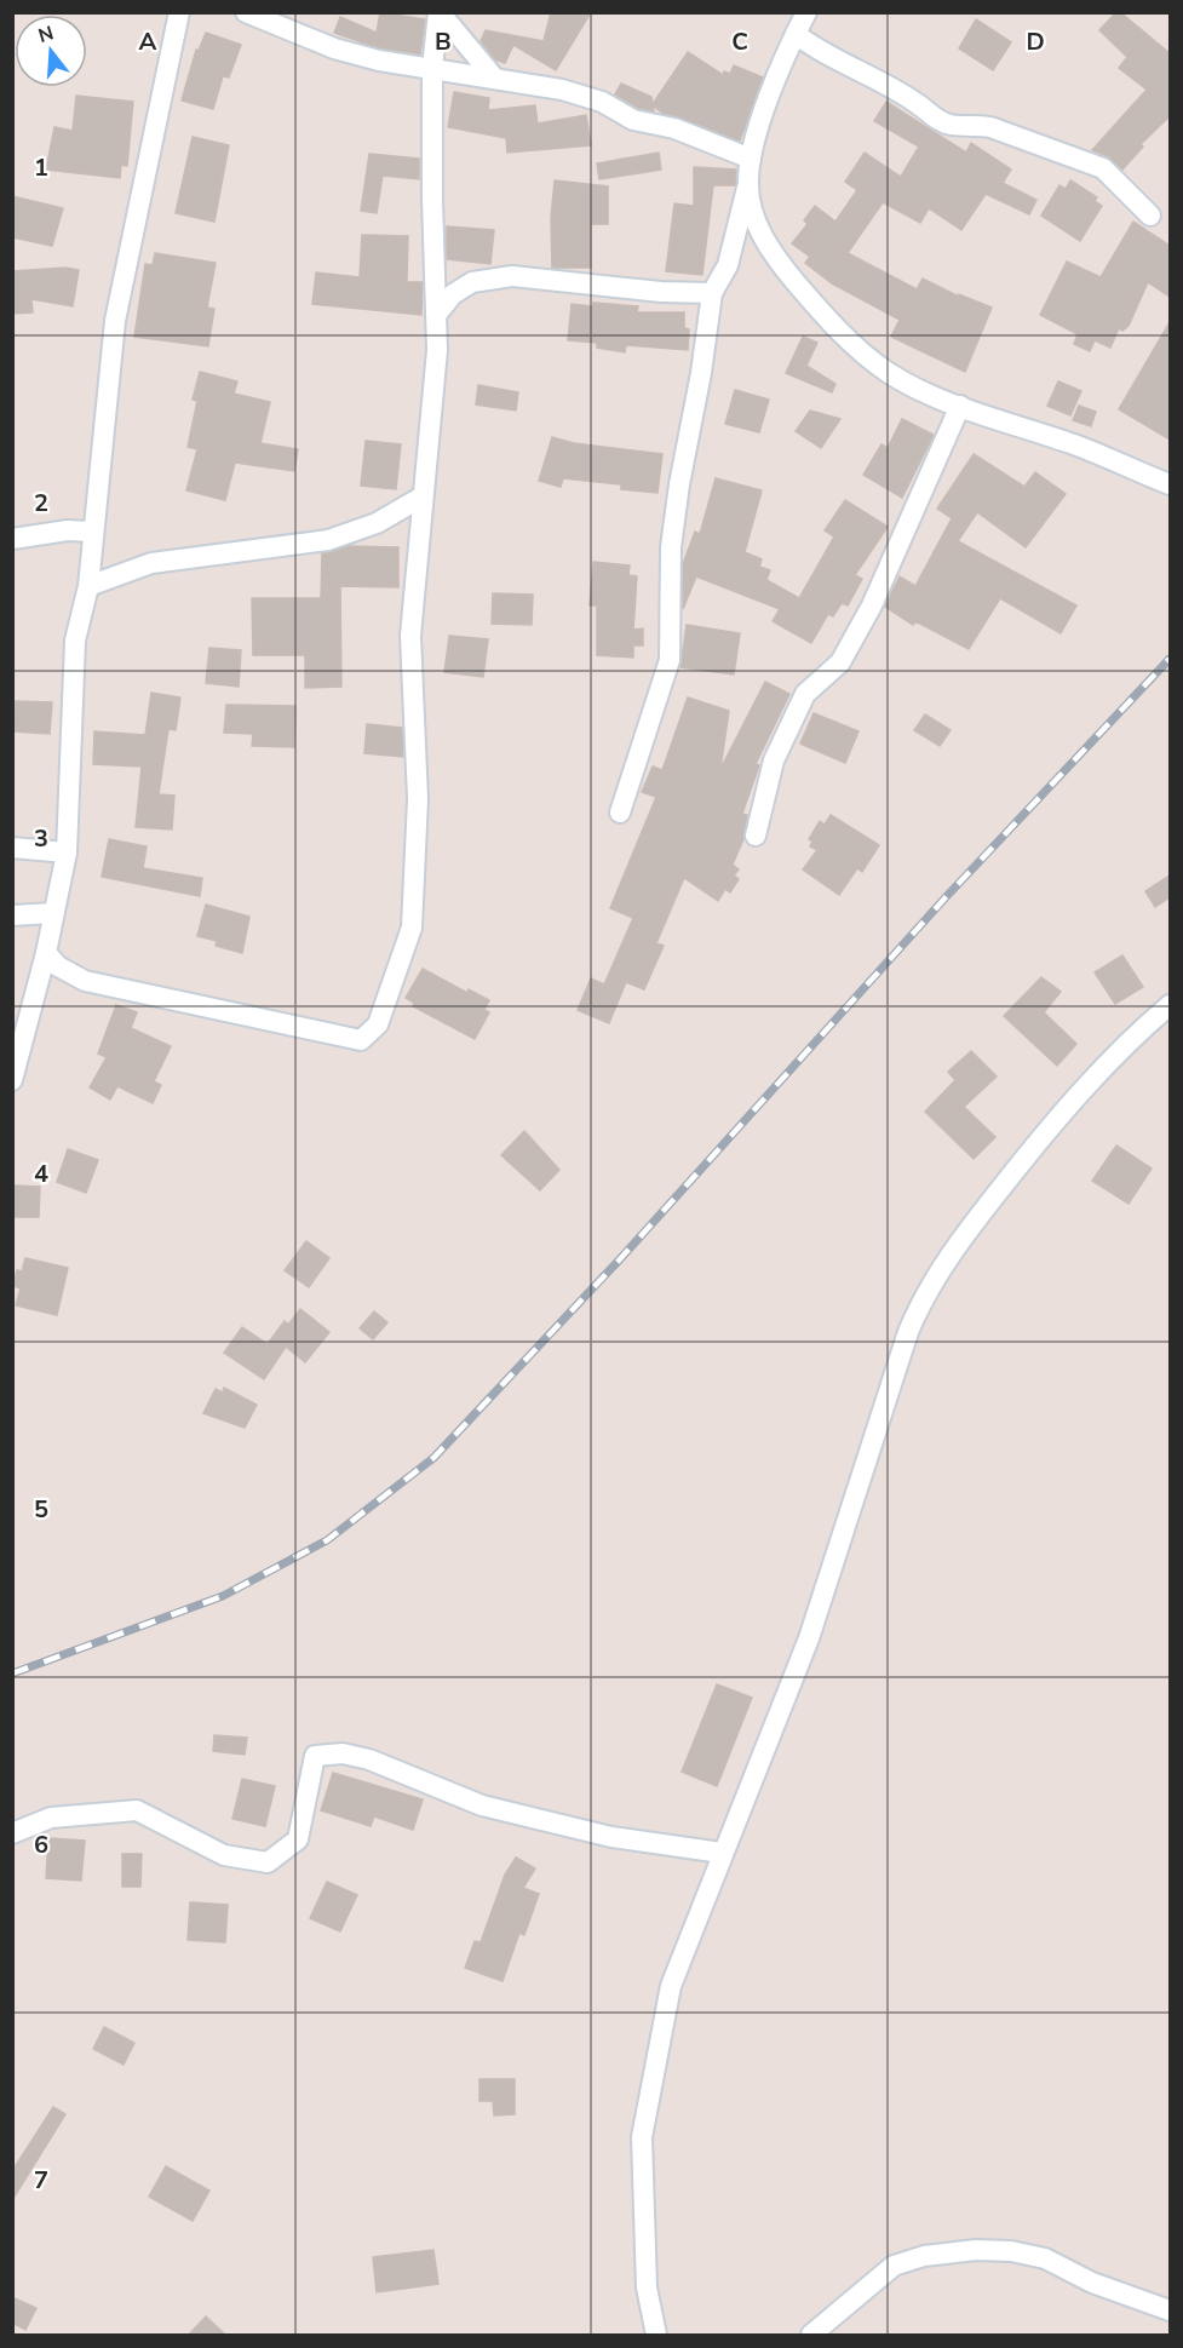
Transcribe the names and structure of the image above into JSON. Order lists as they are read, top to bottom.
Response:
{
  "north": "top",
  "grid": {
    "columns": [
      "A",
      "B",
      "C",
      "D"
    ],
    "rows": [
      "1",
      "2",
      "3",
      "4",
      "5",
      "6",
      "7"
    ]
  }
}
